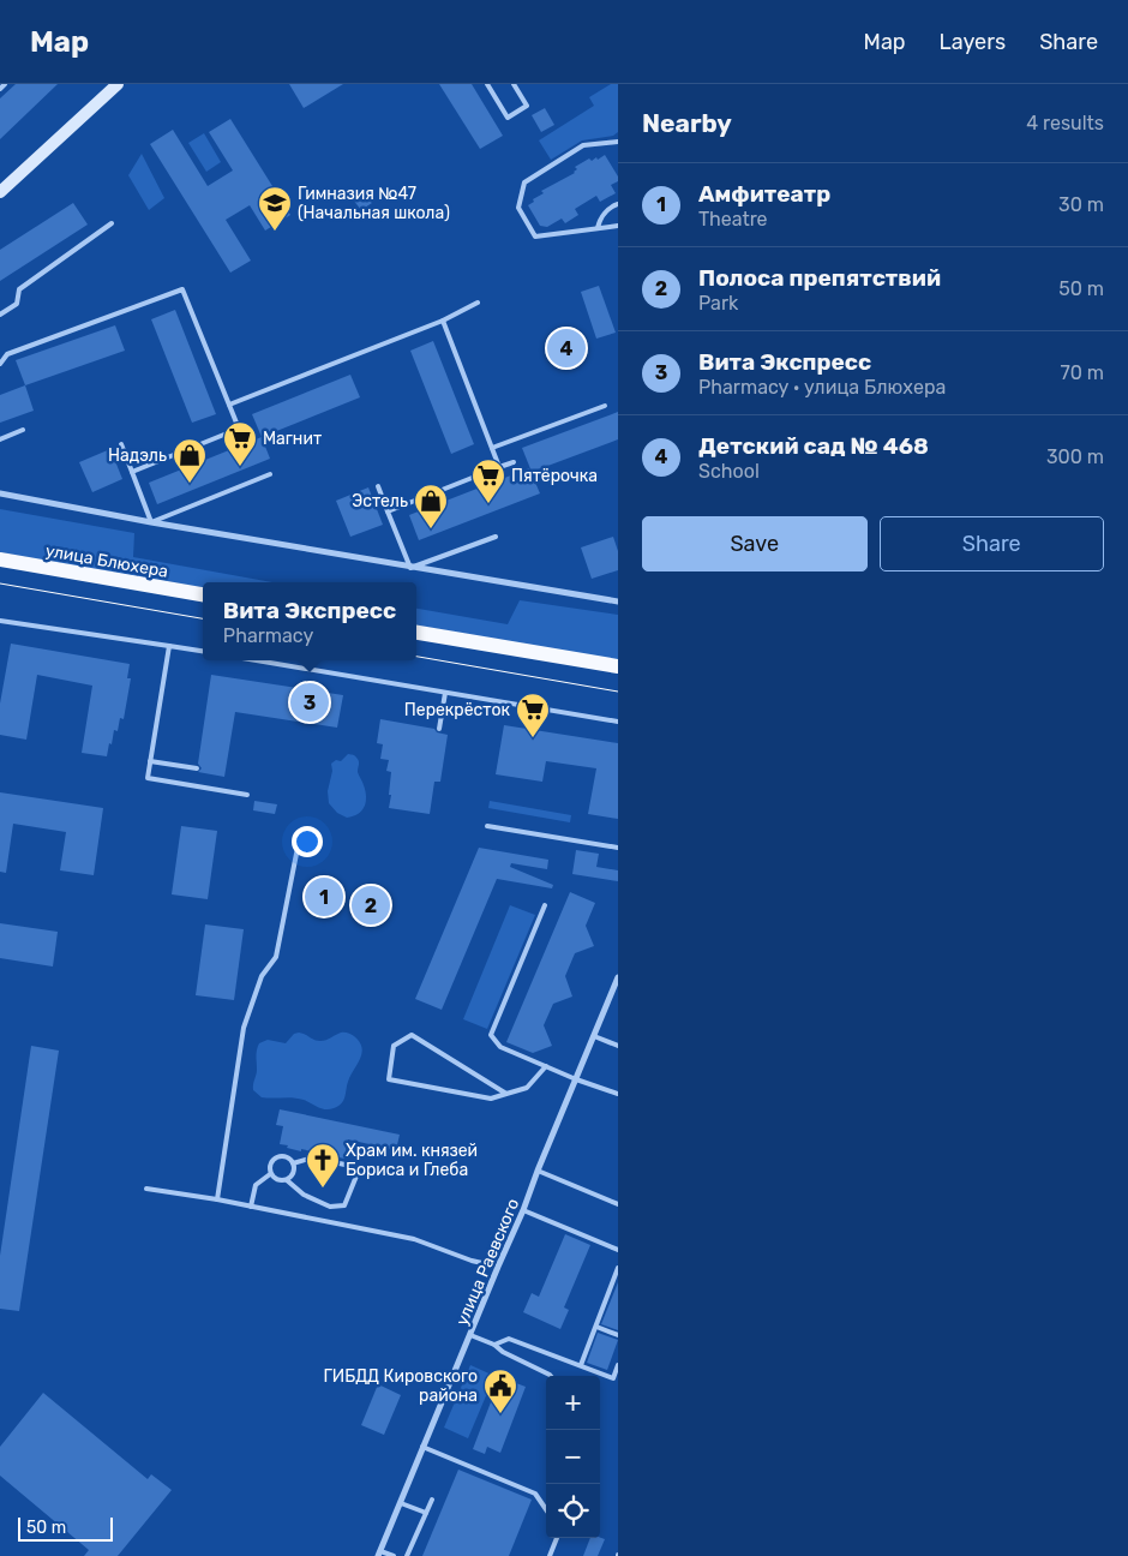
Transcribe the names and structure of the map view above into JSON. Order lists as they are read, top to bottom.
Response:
{
  "streets": {
    "main road": ["улица Блюхера"],
    "street": ["улица Раевского"]
  },
  "places": {
    "school or university": ["Гимназия №47 (Начальная школа)"],
    "supermarket": ["Магнит", "Пятёрочка", "Перекрёсток"],
    "shop": ["Надэль", "Эстель"],
    "church": ["Храм им. князей Бориса и Глеба"],
    "public building": ["ГИБДД Кировского района"]
  },
  "scale_bar": "50 m",
  "page": {
    "header": "Map",
    "nav": ["Map", "Layers", "Share"],
    "heading": ["Nearby", "4 results"],
    "list": [
      {
        "mark": "1",
        "name": "Амфитеатр",
        "note": "Theatre",
        "value": "30 m"
      },
      {
        "mark": "2",
        "name": "Полоса препятствий",
        "note": "Park",
        "value": "50 m"
      },
      {
        "mark": "3",
        "name": "Вита Экспресс",
        "note": "Pharmacy · улица Блюхера",
        "value": "70 m"
      },
      {
        "mark": "4",
        "name": "Детский сад № 468",
        "note": "School",
        "value": "300 m"
      }
    ],
    "pins": [
      "4",
      "3",
      "1",
      "2"
    ],
    "buttons": ["Save", "Share"],
    "popup": ["Вита Экспресс", "Pharmacy"],
    "map_buttons": ["+", "−"],
    "scale": "50 m"
  }
}
